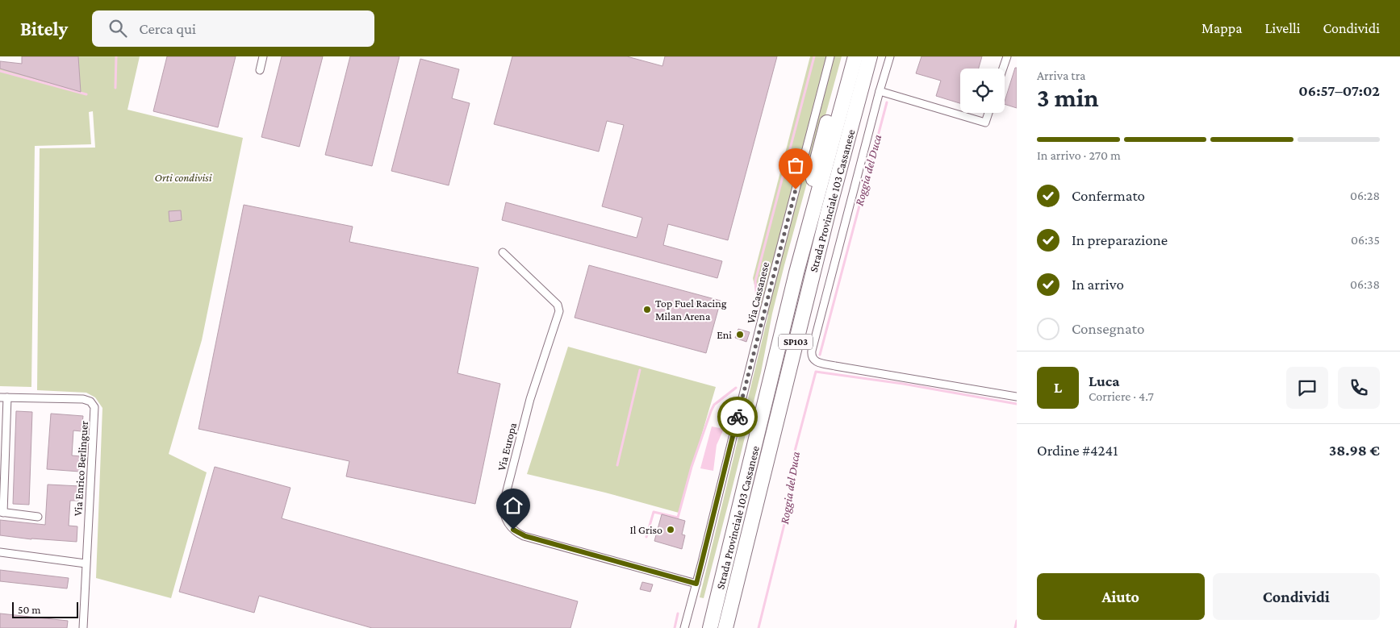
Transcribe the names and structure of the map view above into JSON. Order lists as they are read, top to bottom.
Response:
{
  "streets": {
    "highway": ["Strada Provinciale 103 Cassanese", "SP103"],
    "street": ["Via Cassanese", "Via Europa", "Via Enrico Berlinguer"]
  },
  "crossings": [
    ["Strada Provinciale 103 Cassanese", "SP103"],
    ["Via Cassanese", "Via Europa"]
  ],
  "water": ["Roggia del Duca"],
  "parks": ["Orti condivisi"],
  "places": ["Top Fuel Racing Milan Arena", "Eni", "Il Griso"],
  "scale_bar": "50 m",
  "page": {
    "header": "Bitely",
    "search": "Cerca qui",
    "nav": ["Mappa", "Livelli", "Condividi"],
    "heading": ["3 min", "Arriva tra", "06:57–07:02"],
    "panel": [
      "Luca",
      "Corriere · 4.7",
      "Ordine #4241",
      "38.98 €"
    ],
    "bar": "In arrivo · 270 m",
    "list": [
      ["Confermato", "06:28"],
      ["In preparazione", "06:35"],
      ["In arrivo", "06:38"],
      "Consegnato"
    ],
    "round": "L",
    "buttons": ["Aiuto", "Condividi"],
    "scale": "50 m"
  }
}
